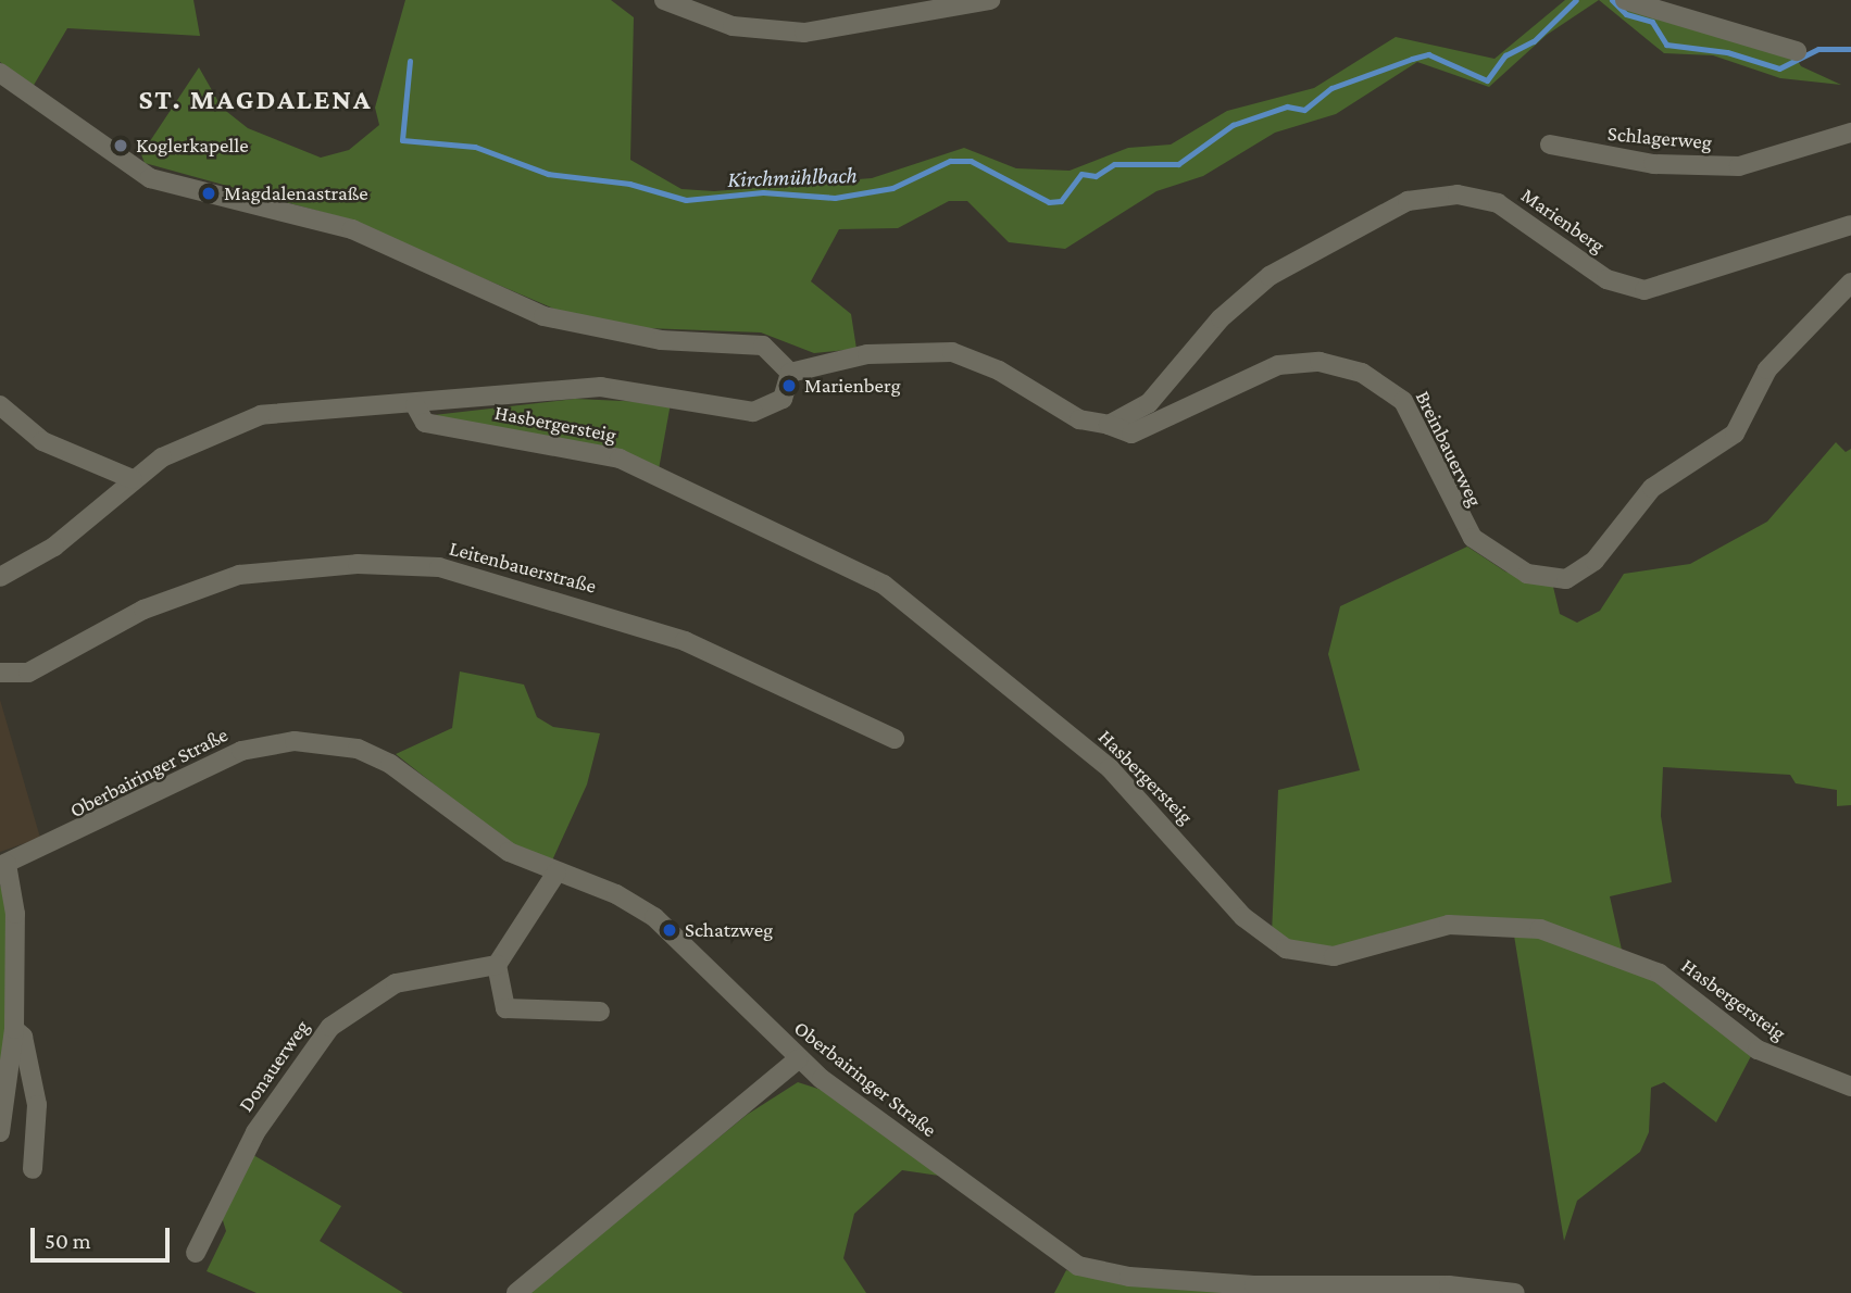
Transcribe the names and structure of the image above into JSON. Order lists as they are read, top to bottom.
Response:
{
  "streets": {
    "street": [
      "Schlagerweg",
      "Marienberg",
      "Hasbergersteig",
      "Breinbauerweg",
      "Leitenbauerstraße",
      "Oberbairinger Straße",
      "Donauerweg"
    ]
  },
  "crossings": [
    ["Marienberg", "Breinbauerweg"]
  ],
  "districts": ["ST. MAGDALENA"],
  "water": ["Kirchmühlbach"],
  "places": [
    "Koglerkapelle",
    "Magdalenastraße",
    "Marienberg",
    "Schatzweg"
  ],
  "scale_bar": "50 m"
}
